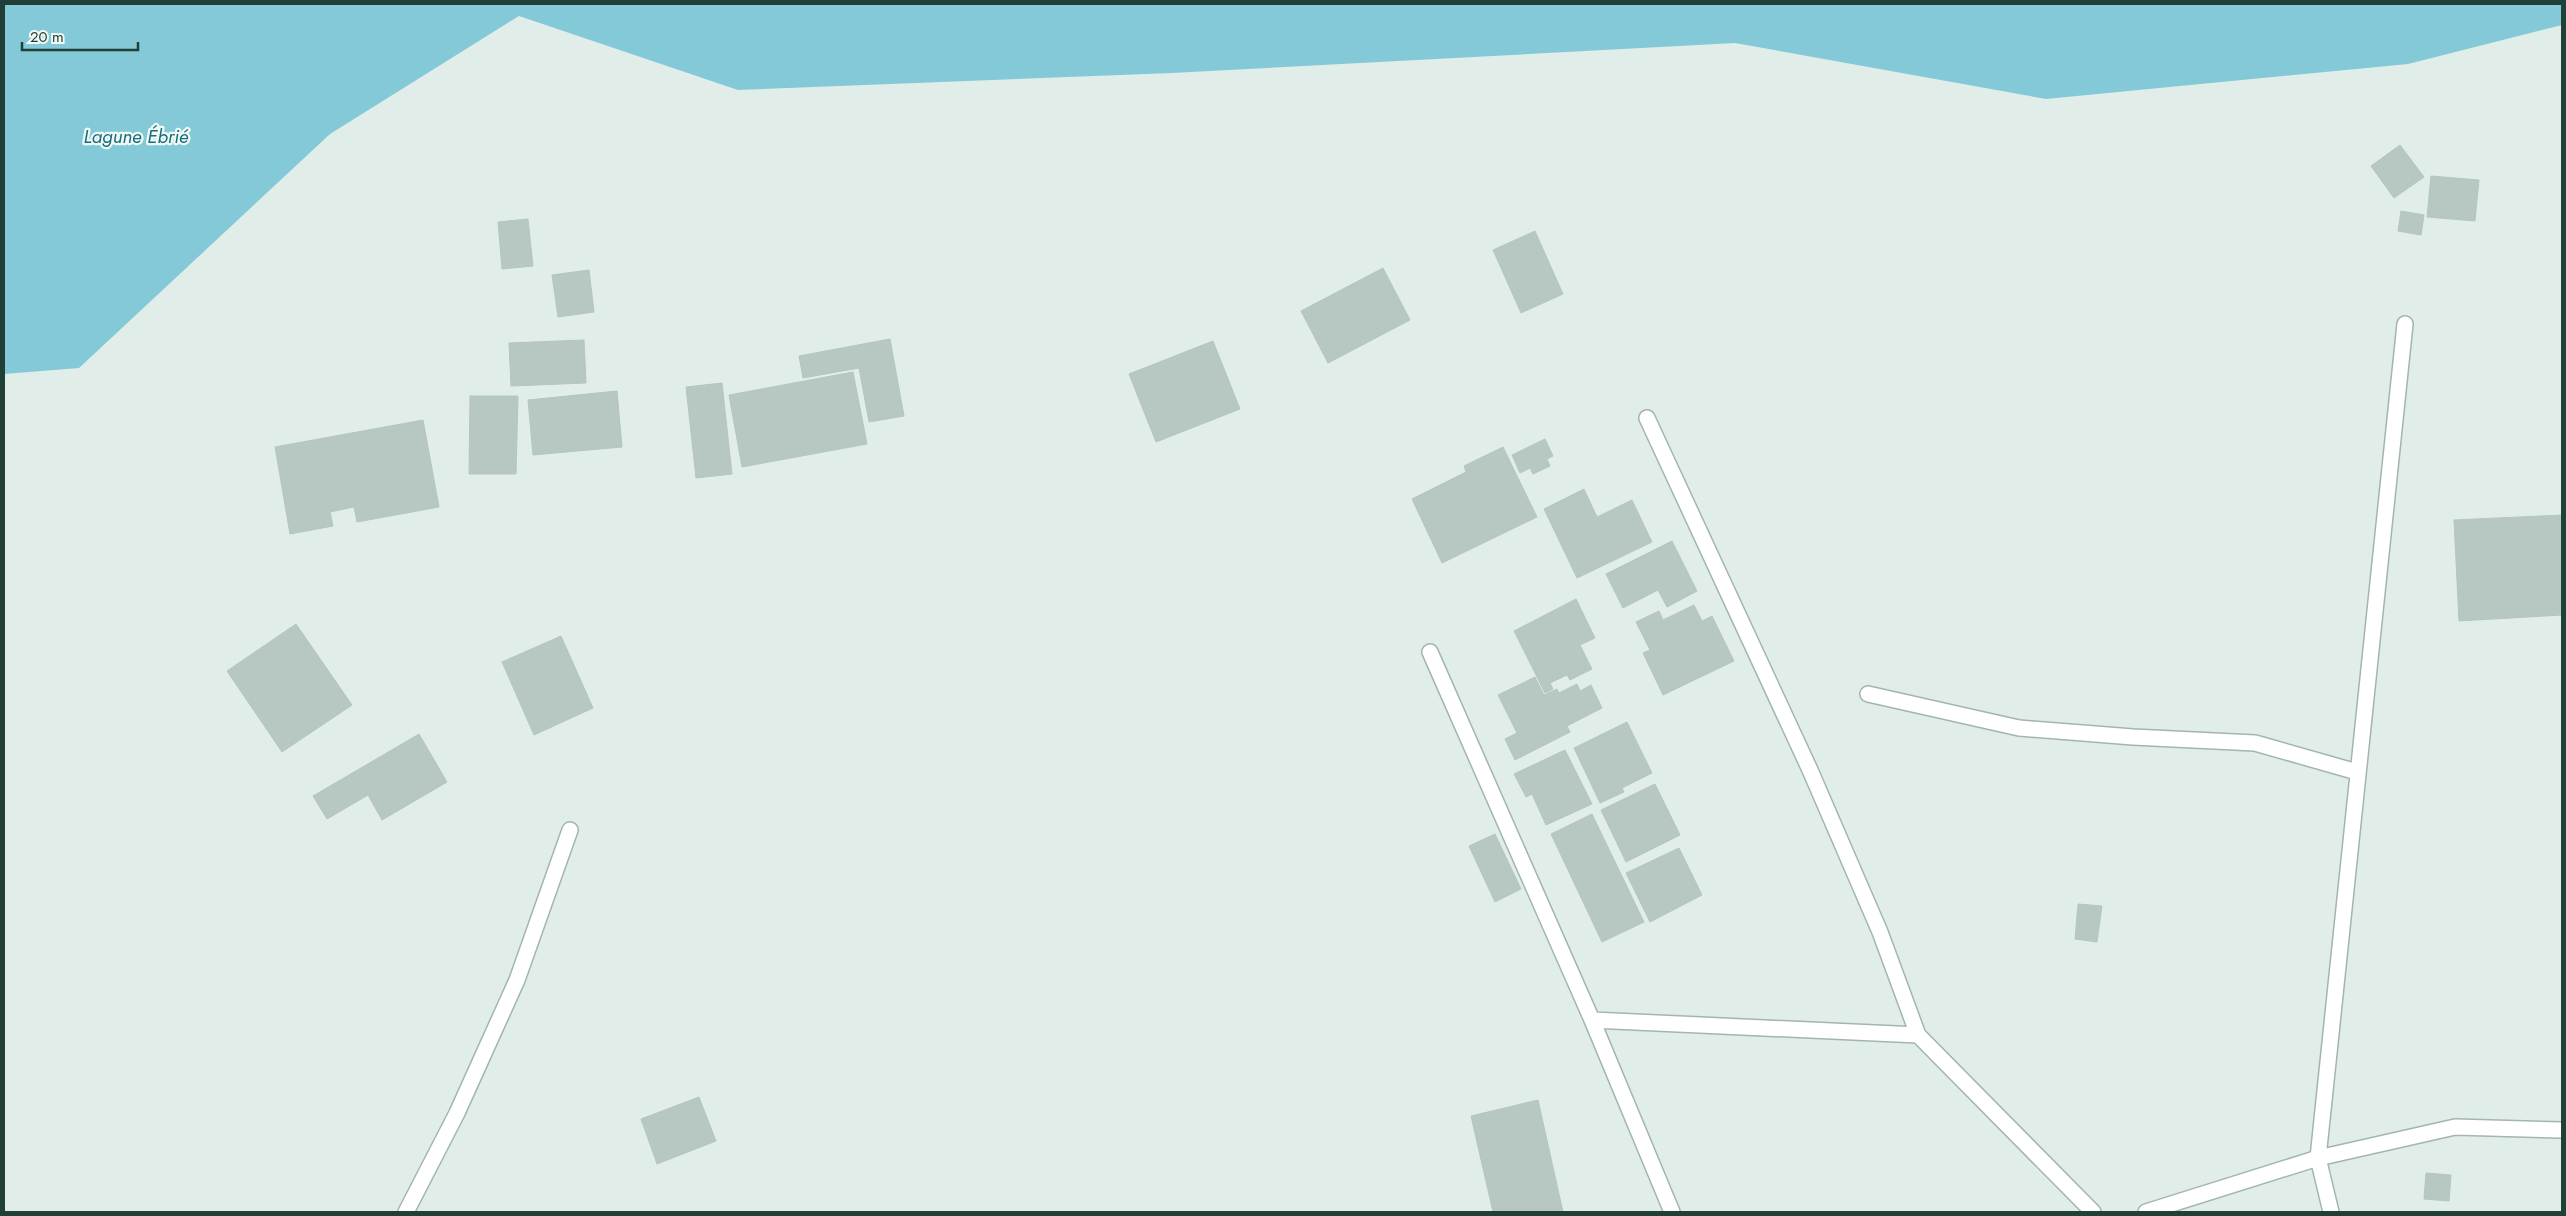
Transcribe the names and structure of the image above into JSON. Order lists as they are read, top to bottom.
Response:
{
  "water": ["Lagune Ébrié"],
  "scale_bar": "20 m"
}
